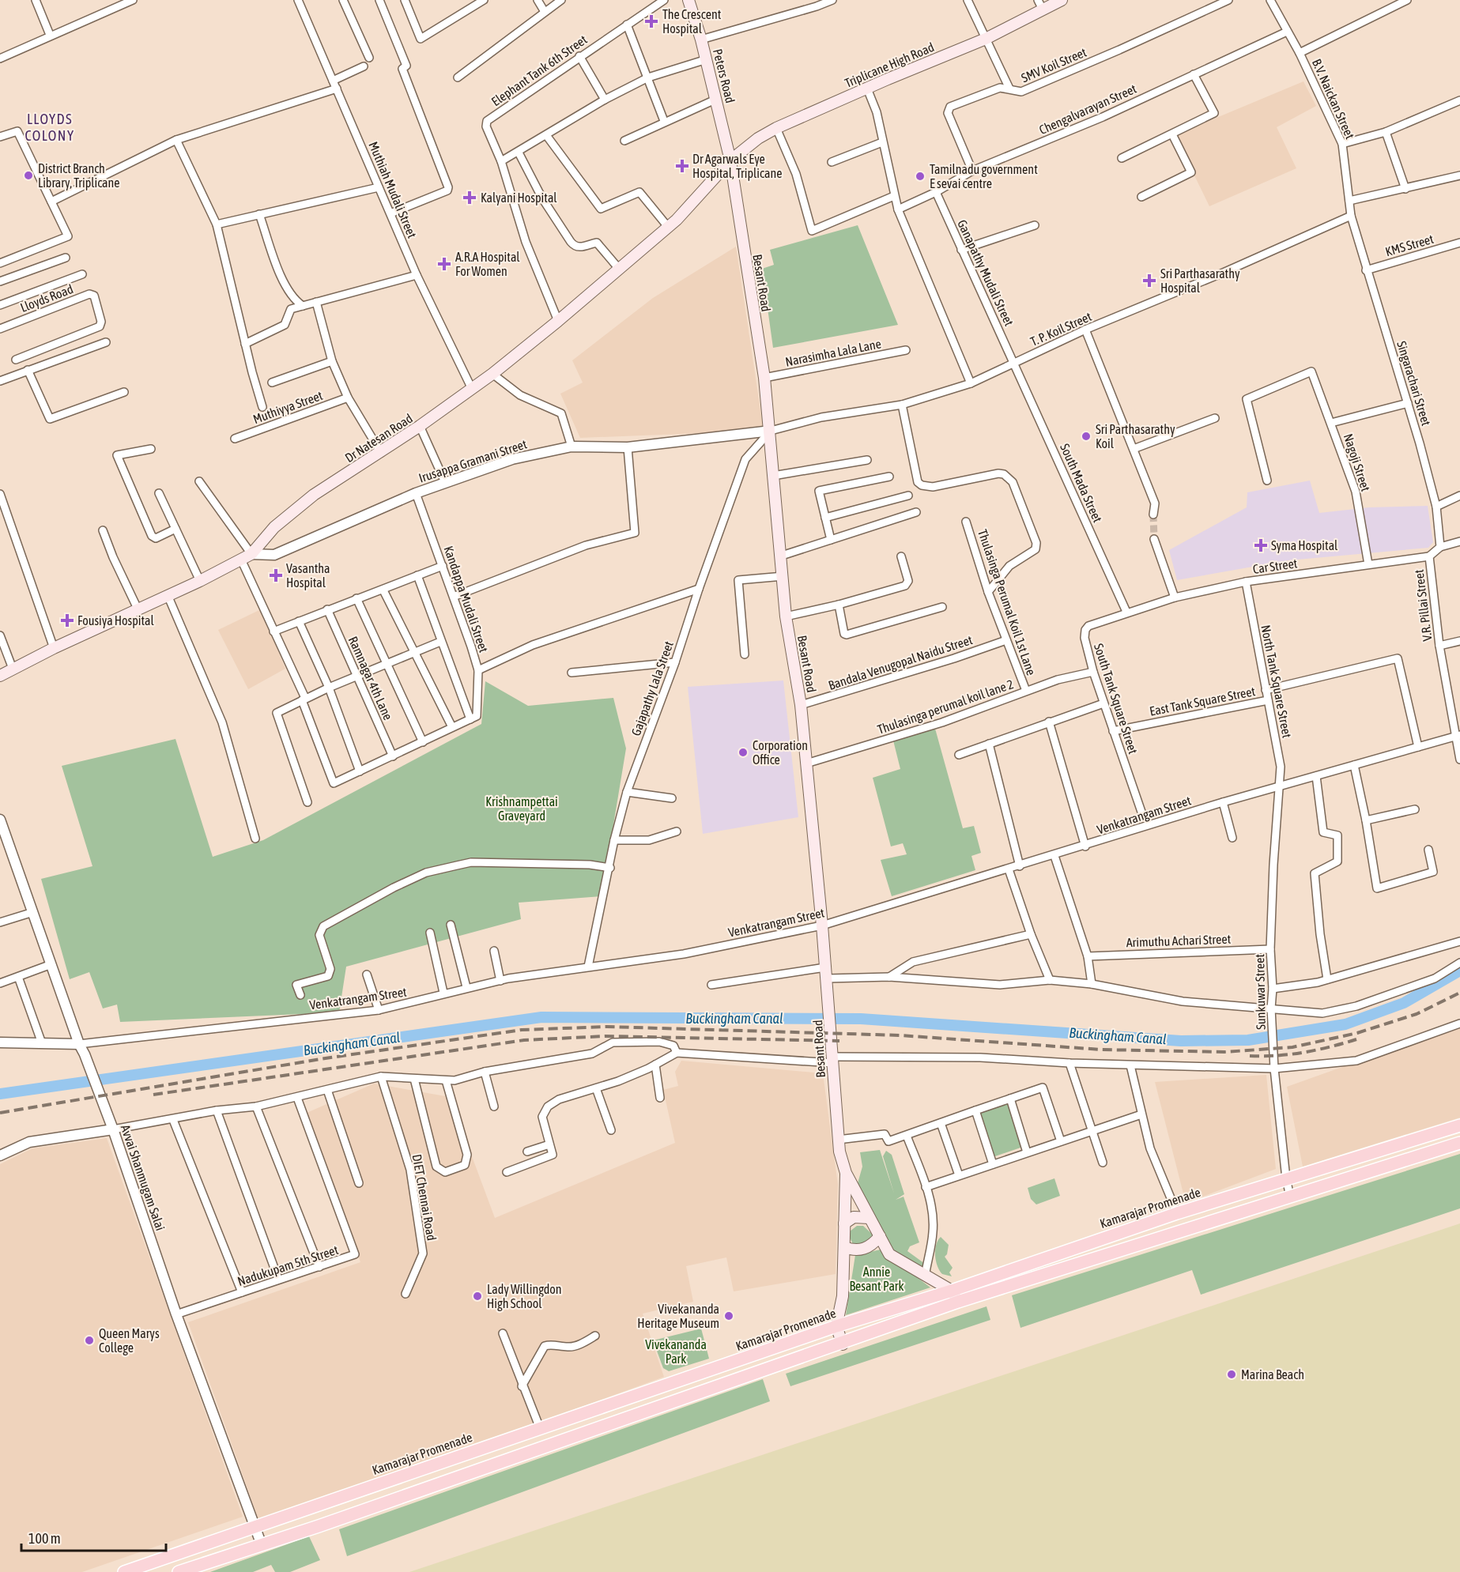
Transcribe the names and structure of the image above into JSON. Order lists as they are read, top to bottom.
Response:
{
  "streets": {
    "main road": [
      "Triplicane High Road",
      "Peters Road",
      "Besant Road",
      "Dr Natesan Road",
      "Kamarajar Promenade"
    ],
    "street": [
      "SMV Koil Street",
      "Elephant Tank 6th Street",
      "B.V. Naickan Street",
      "Chengalvarayan Street",
      "Muthiah Mudali Street",
      "KMS Street",
      "Ganapathy Mudali Street",
      "Lloyds Road",
      "T. P. Koil Street",
      "Narasimha Lala Lane",
      "Singarachari Street",
      "Muthiyya Street",
      "Irusappa Gramani Street",
      "Nagoji Street",
      "South Mada Street",
      "Car Street",
      "Kandappa Mudali Street",
      "Thulasinga Perumal Koil 1st Lane",
      "V.R. Pillai Street",
      "Bandala Venugopal Naidu Street",
      "Ramnagar 4th Lane",
      "North Tank Square Street",
      "Gajapathy Lala Street",
      "South Tank Square Street",
      "East Tank Square Street",
      "Thulasinga perumal koil lane 2",
      "Venkatrangam Street",
      "Arimuthu Achari Street",
      "Sunkuwar Street",
      "Avvai Shanmugam Salai",
      "DIET Chennai Road",
      "Nadukupam 5th Street"
    ]
  },
  "crossings": [
    ["Triplicane High Road", "Peters Road"],
    ["Triplicane High Road", "Besant Road"],
    ["Triplicane High Road", "Dr Natesan Road"],
    ["SMV Koil Street", "Chengalvarayan Street"],
    ["Elephant Tank 6th Street", "Dr Natesan Road"],
    ["Peters Road", "Besant Road"],
    ["Peters Road", "Dr Natesan Road"],
    ["B.V. Naickan Street", "Chengalvarayan Street"],
    ["B.V. Naickan Street", "T. P. Koil Street"],
    ["B.V. Naickan Street", "Singarachari Street"],
    ["Chengalvarayan Street", "Ganapathy Mudali Street"],
    ["Muthiah Mudali Street", "Dr Natesan Road"],
    ["KMS Street", "Singarachari Street"],
    ["Ganapathy Mudali Street", "T. P. Koil Street"],
    ["Ganapathy Mudali Street", "South Mada Street"],
    ["Besant Road", "T. P. Koil Street"],
    ["Besant Road", "Narasimha Lala Lane"],
    ["Besant Road", "Dr Natesan Road"],
    ["Besant Road", "Irusappa Gramani Street"],
    ["Besant Road", "Bandala Venugopal Naidu Street"],
    ["Besant Road", "Gajapathy Lala Street"],
    ["Besant Road", "Thulasinga perumal koil lane 2"],
    ["Besant Road", "Venkatrangam Street"],
    ["Besant Road", "Kamarajar Promenade"],
    ["T. P. Koil Street", "Singarachari Street"],
    ["T. P. Koil Street", "Irusappa Gramani Street"],
    ["T. P. Koil Street", "South Mada Street"],
    ["T. P. Koil Street", "Gajapathy Lala Street"],
    ["Dr Natesan Road", "Irusappa Gramani Street"],
    ["Irusappa Gramani Street", "Kandappa Mudali Street"],
    ["Irusappa Gramani Street", "Gajapathy Lala Street"],
    ["Nagoji Street", "Car Street"],
    ["South Mada Street", "Car Street"],
    ["South Mada Street", "South Tank Square Street"],
    ["Car Street", "V.R. Pillai Street"],
    ["Car Street", "North Tank Square Street"],
    ["Car Street", "South Tank Square Street"],
    ["Thulasinga Perumal Koil 1st Lane", "Bandala Venugopal Naidu Street"],
    ["Thulasinga Perumal Koil 1st Lane", "Thulasinga perumal koil lane 2"],
    ["V.R. Pillai Street", "Venkatrangam Street"],
    ["North Tank Square Street", "East Tank Square Street"],
    ["North Tank Square Street", "Venkatrangam Street"],
    ["North Tank Square Street", "Sunkuwar Street"],
    ["Gajapathy Lala Street", "Venkatrangam Street"],
    ["South Tank Square Street", "East Tank Square Street"],
    ["South Tank Square Street", "Thulasinga perumal koil lane 2"],
    ["Venkatrangam Street", "Sunkuwar Street"],
    ["Venkatrangam Street", "Avvai Shanmugam Salai"],
    ["Arimuthu Achari Street", "Sunkuwar Street"],
    ["Sunkuwar Street", "Kamarajar Promenade"],
    ["Avvai Shanmugam Salai", "Kamarajar Promenade"],
    ["Avvai Shanmugam Salai", "Nadukupam 5th Street"]
  ],
  "districts": ["LLOYDS COLONY"],
  "water": ["Buckingham Canal"],
  "parks": ["Krishnampettai Graveyard", "Annie Besant Park", "Vivekananda Park"],
  "places": {
    "health": [
      "The Crescent Hospital",
      "Dr Agarwals Eye Hospital, Triplicane",
      "Kalyani Hospital",
      "A.R.A Hospital For Women",
      "Sri Parthasarathy Hospital",
      "Syma Hospital",
      "Vasantha Hospital",
      "Fousiya Hospital"
    ],
    "other": [
      "District Branch Library, Triplicane",
      "Tamilnadu government E sevai centre",
      "Sri Parthasarathy Koil",
      "Corporation Office",
      "Lady Willingdon High School",
      "Vivekananda Heritage Museum",
      "Queen Marys College",
      "Marina Beach"
    ]
  },
  "scale_bar": "100 m"
}
